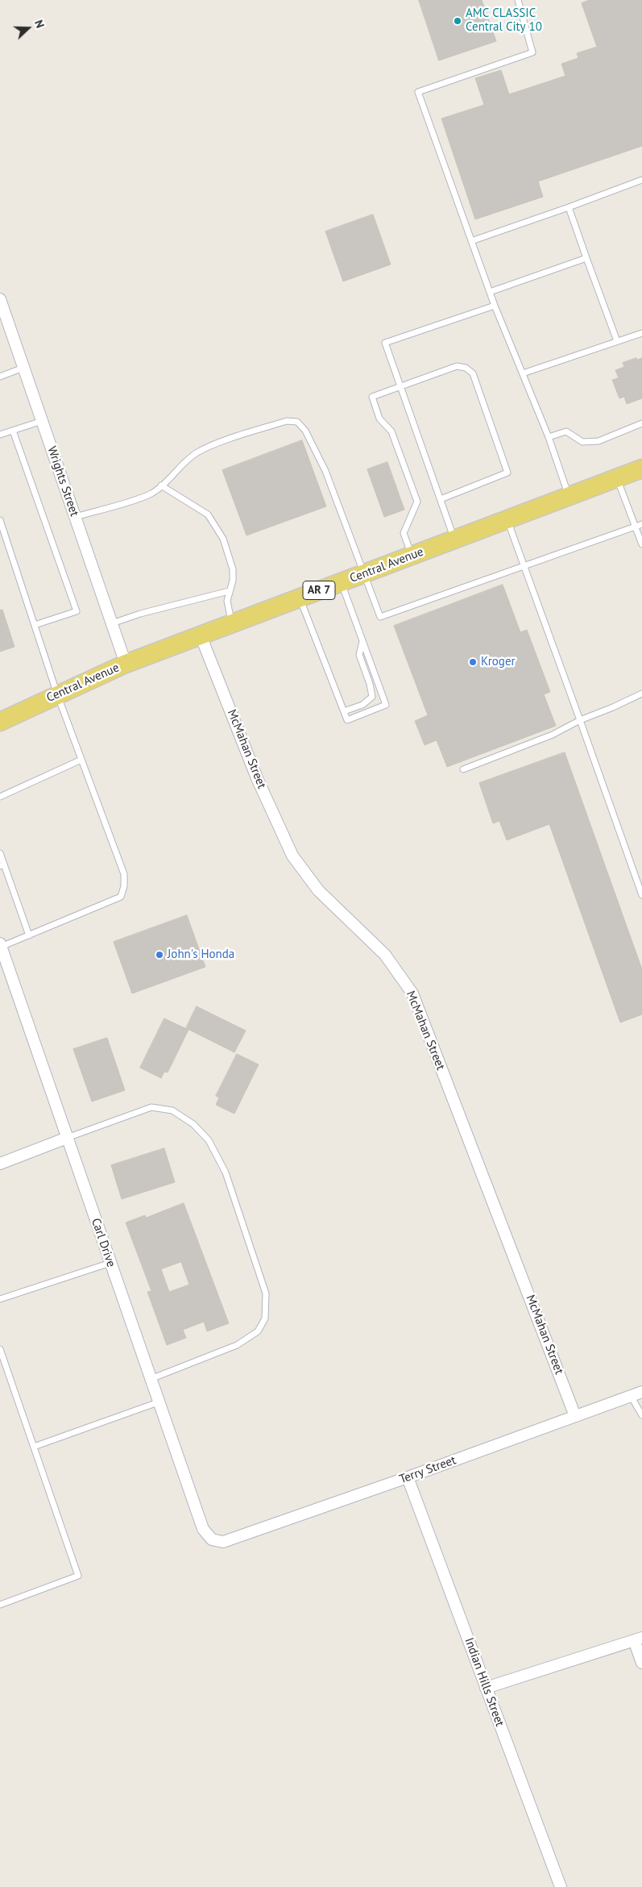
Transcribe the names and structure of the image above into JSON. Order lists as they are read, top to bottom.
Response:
{
  "streets": {
    "main road": ["Central Avenue", "AR 7"],
    "street": [
      "Wrights Street",
      "McMahan Street",
      "Carl Drive",
      "Terry Street",
      "Indian Hills Street"
    ]
  },
  "crossings": [
    ["Wrights Street", "Central Avenue"],
    ["Central Avenue", "McMahan Street"],
    ["McMahan Street", "Terry Street"],
    ["Carl Drive", "Terry Street"],
    ["Terry Street", "Indian Hills Street"]
  ],
  "places": ["AMC CLASSIC Central City 10", "Kroger", "John's Honda"],
  "north": "right"
}
